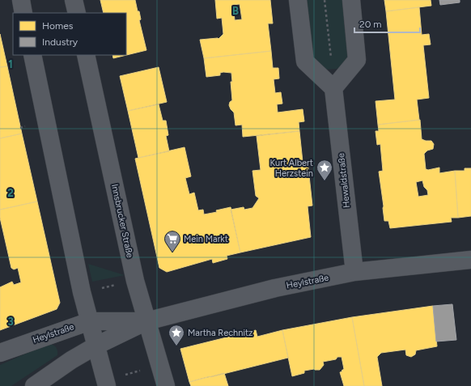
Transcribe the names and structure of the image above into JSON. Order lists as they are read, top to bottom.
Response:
{
  "streets": {
    "street": ["Hewaldstraße", "Innsbrucker Straße", "Heylstraße"]
  },
  "crossings": [
    ["Hewaldstraße", "Heylstraße"],
    ["Innsbrucker Straße", "Heylstraße"]
  ],
  "places": {
    "place": ["Kurt Albert Herzstein", "Martha Rechnitz"],
    "supermarket": ["Mein Markt"]
  },
  "legend": ["Homes", "Industry"],
  "scale_bar": "20 m",
  "grid": {
    "columns": ["B"],
    "rows": ["1", "2", "3"]
  }
}
